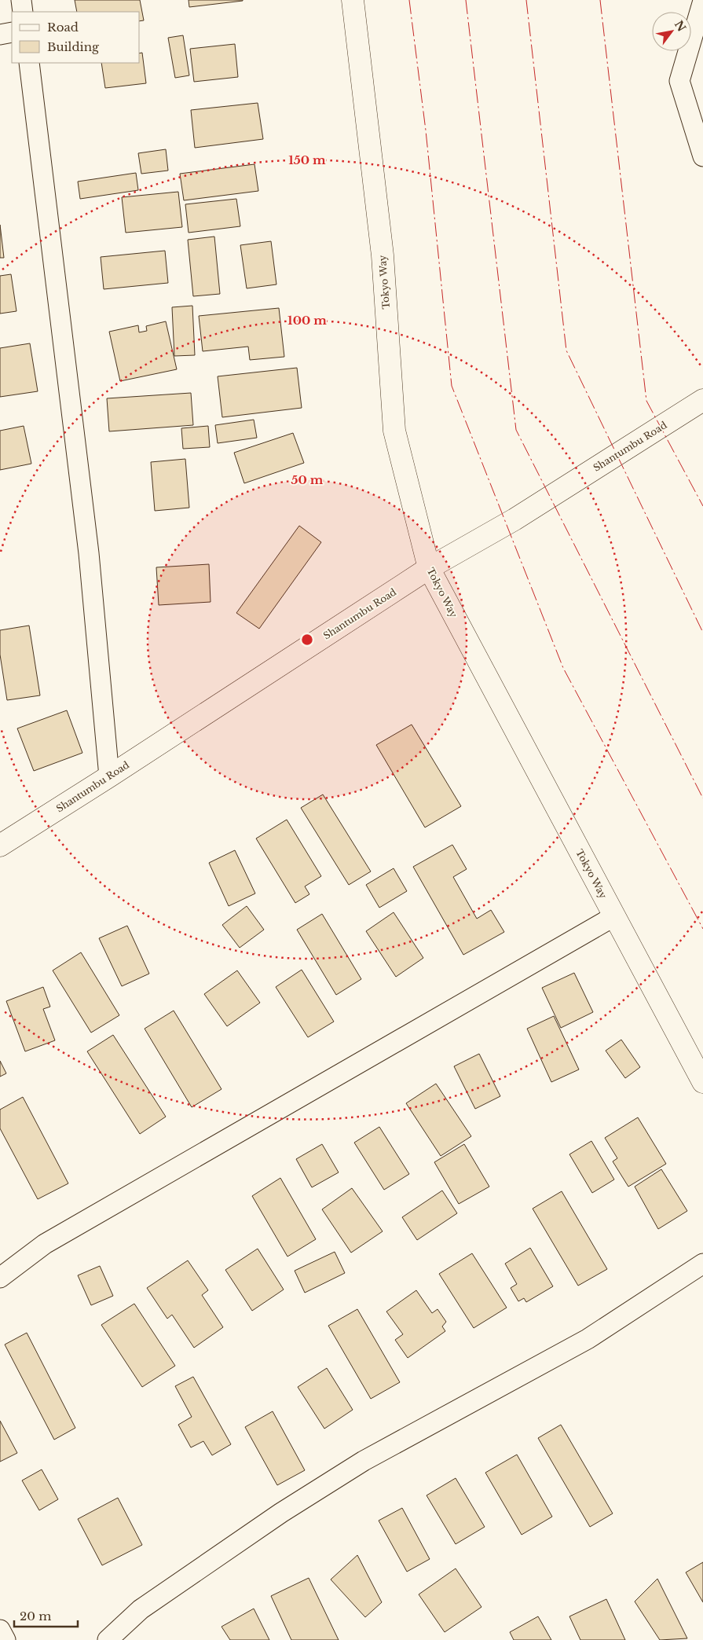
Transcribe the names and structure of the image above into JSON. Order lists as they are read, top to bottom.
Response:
{
  "streets": {
    "main road": ["Tokyo Way", "Shantumbu Road"]
  },
  "crossings": [
    ["Tokyo Way", "Shantumbu Road"]
  ],
  "legend": ["Road", "Building"],
  "scale_bar": "20 m",
  "north": "top right",
  "rings": ["150 m", "100 m", "50 m"]
}
